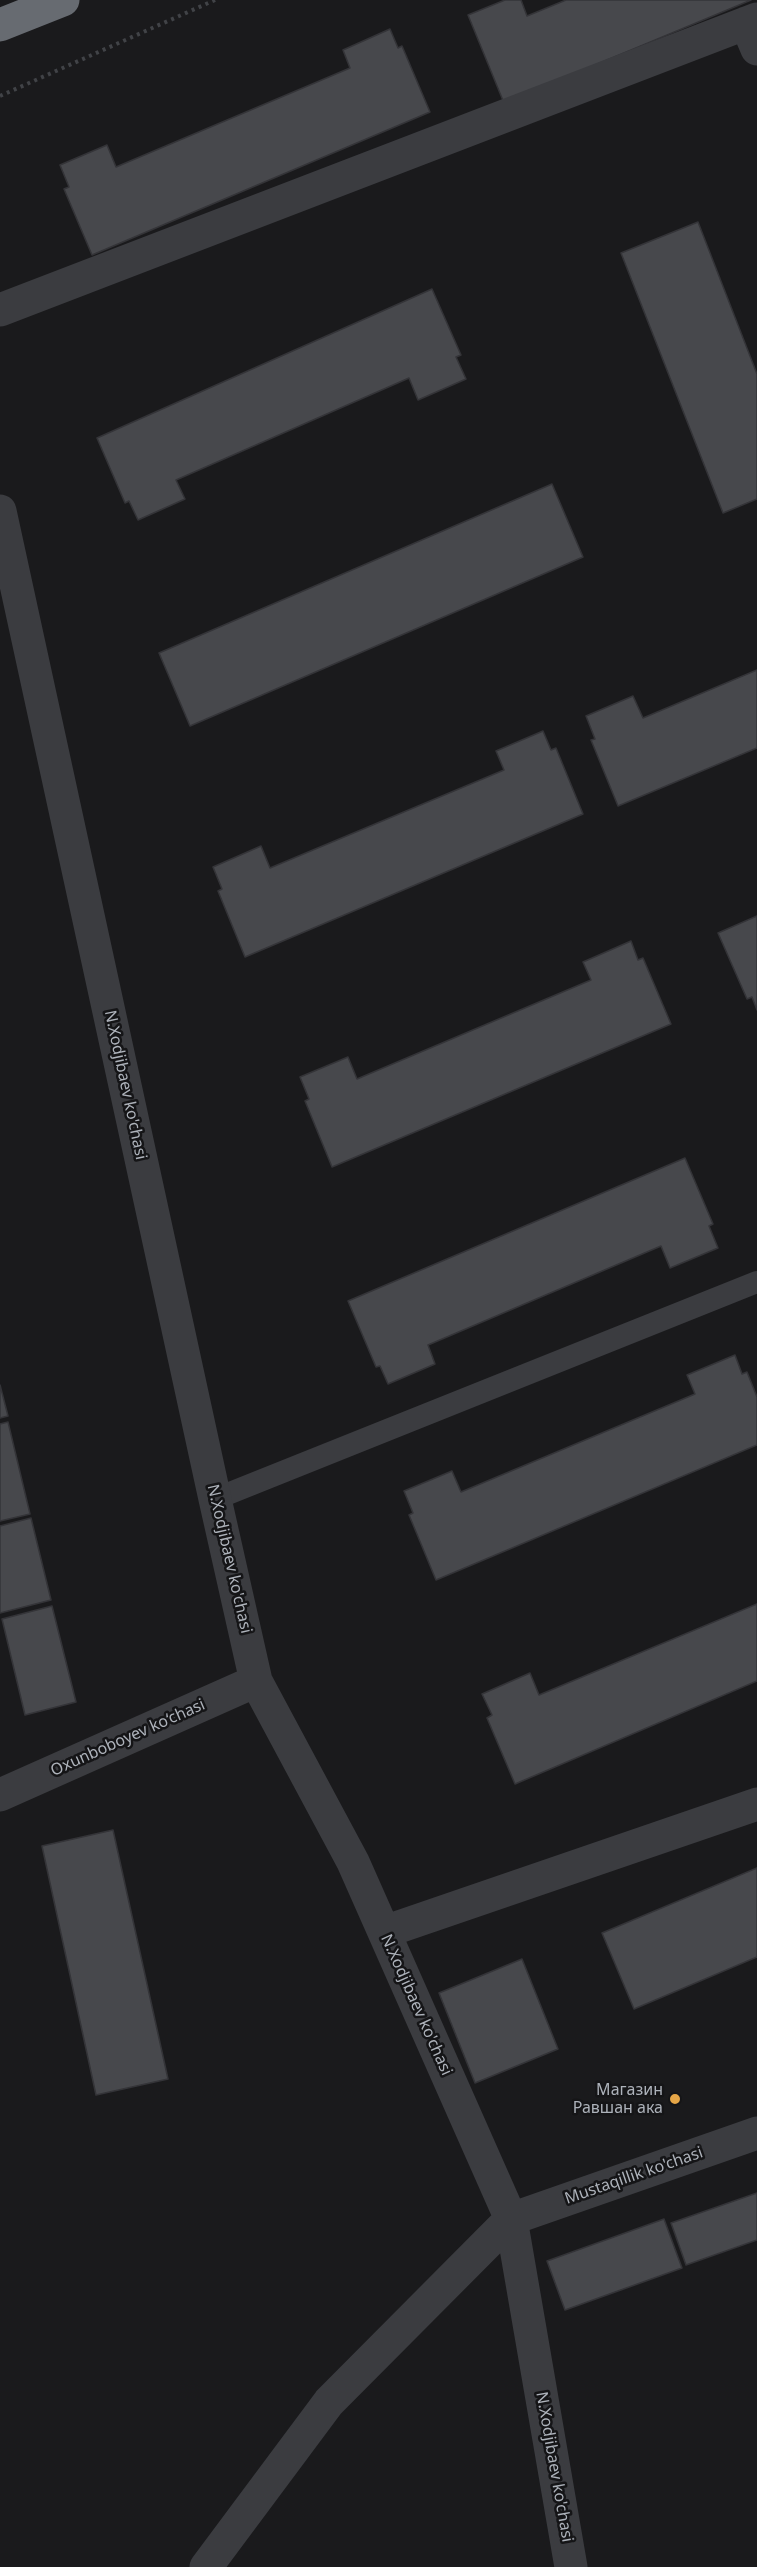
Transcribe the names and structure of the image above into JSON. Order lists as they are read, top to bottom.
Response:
{
  "streets": {
    "street": ["N.Xodjibaev ko'chasi", "Oxunboboyev ko‘chasi", "Mustaqillik ko'chasi"]
  },
  "crossings": [
    ["N.Xodjibaev ko'chasi", "Oxunboboyev ko‘chasi"],
    ["N.Xodjibaev ko'chasi", "Mustaqillik ko'chasi"]
  ],
  "places": ["Магазин Равшан ака"]
}
